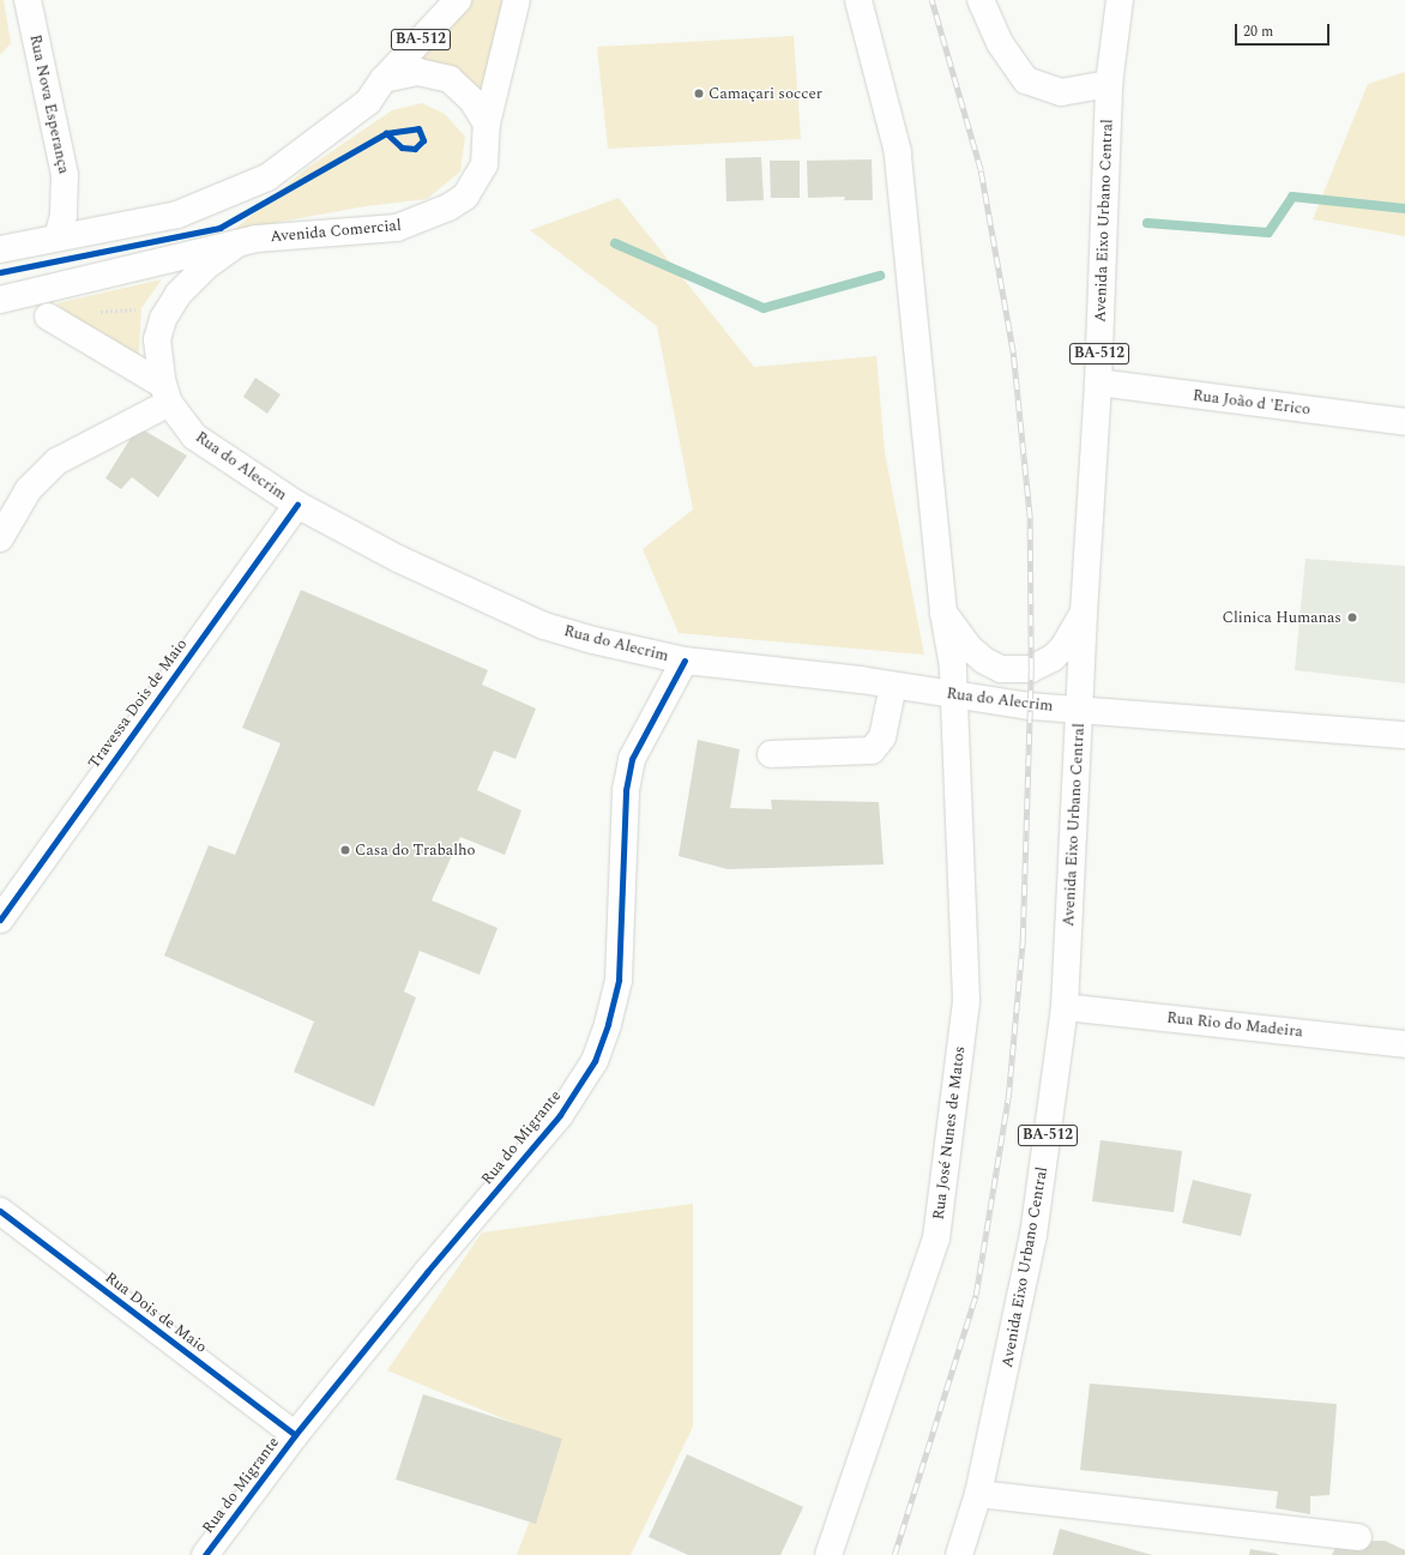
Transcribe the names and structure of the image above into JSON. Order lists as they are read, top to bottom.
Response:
{
  "streets": {
    "main road": [
      "BA-512",
      "Rua Nova Esperança",
      "Avenida Eixo Urbano Central",
      "Avenida Comercial",
      "Rua João d 'Erico",
      "Rua do Alecrim",
      "Travessa Dois de Maio",
      "Rua Rio do Madeira",
      "Rua José Nunes de Matos",
      "Rua do Migrante",
      "Rua Dois de Maio"
    ]
  },
  "crossings": [
    ["BA-512", "Rua Nova Esperança"],
    ["Avenida Eixo Urbano Central", "Rua João d 'Erico"],
    ["Avenida Eixo Urbano Central", "Rua do Alecrim"],
    ["Avenida Eixo Urbano Central", "Rua Rio do Madeira"],
    ["Avenida Comercial", "Rua do Alecrim"],
    ["Rua do Alecrim", "Travessa Dois de Maio"],
    ["Rua do Alecrim", "Rua José Nunes de Matos"],
    ["Rua do Alecrim", "Rua do Migrante"],
    ["Rua do Migrante", "Rua Dois de Maio"]
  ],
  "places": ["Camaçari soccer", "Clinica Humanas", "Casa do Trabalho"],
  "scale_bar": "20 m"
}
